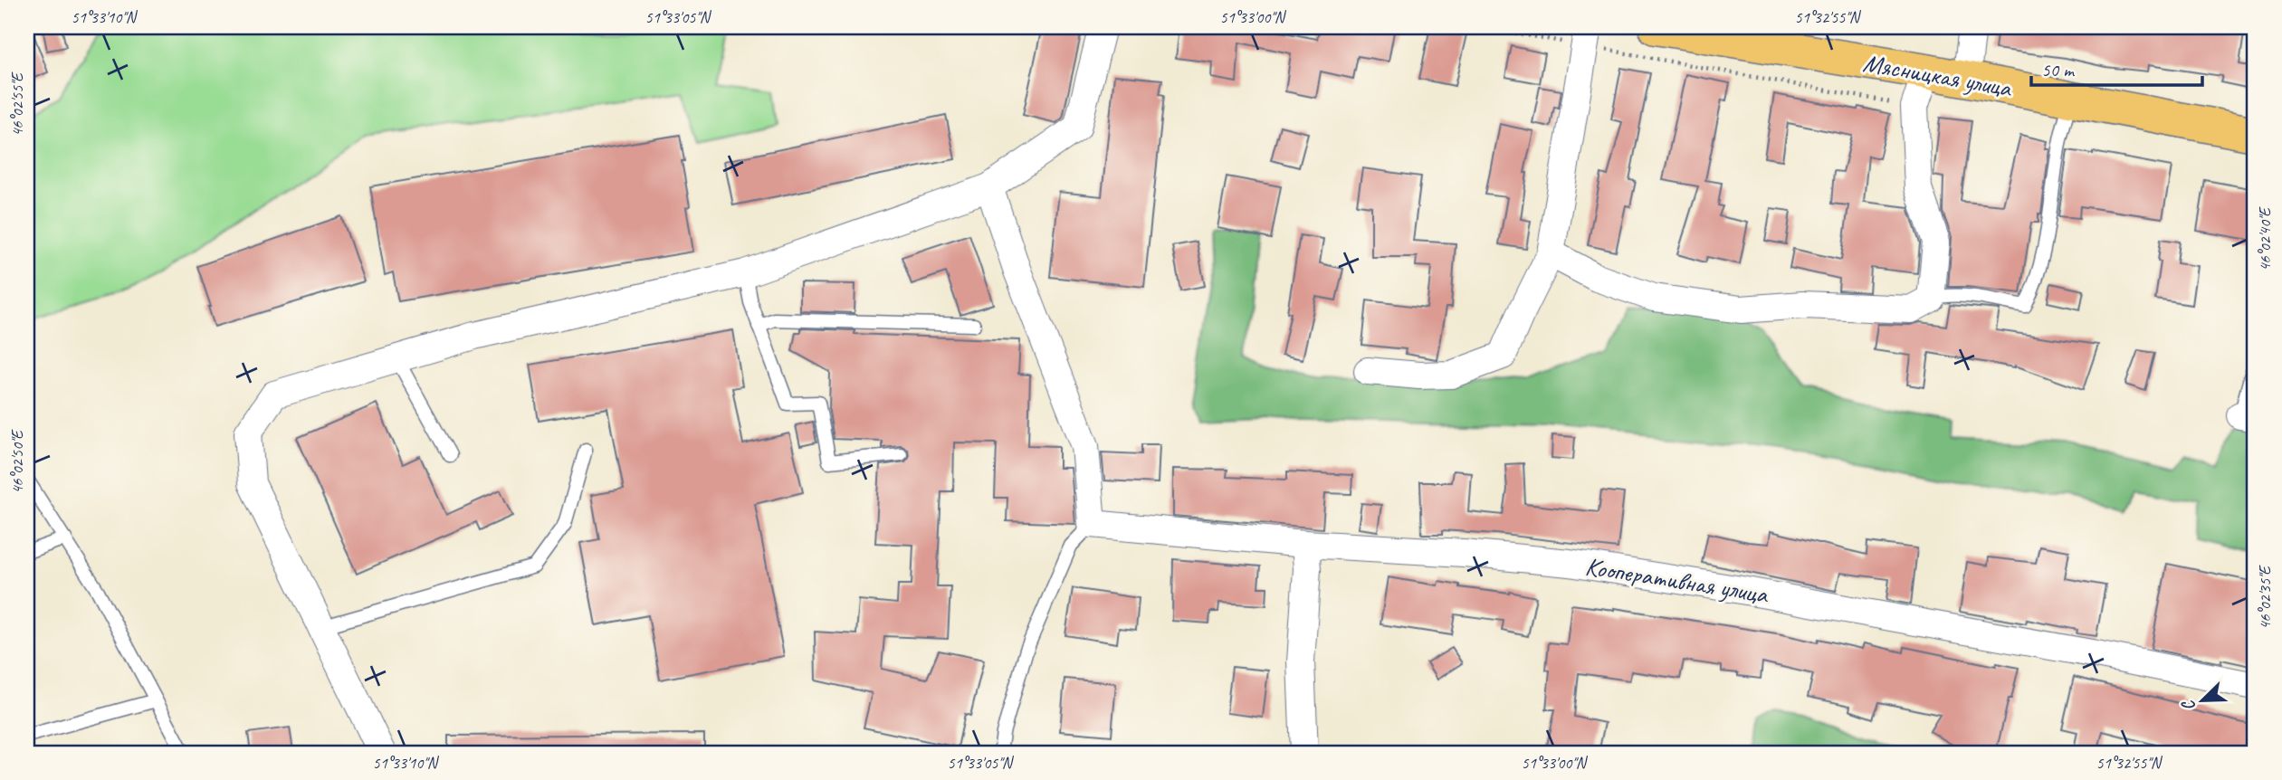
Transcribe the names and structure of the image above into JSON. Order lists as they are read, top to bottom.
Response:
{
  "streets": {
    "main road": ["Мясницкая улица"],
    "street": ["Кооперативная улица"]
  },
  "scale_bar": "50 m",
  "north": "bottom left",
  "coordinates": [
    "51°33'10\"N",
    "51°33'05\"N",
    "51°33'00\"N",
    "51°32'55\"N",
    "46°02'55\"E",
    "46°02'40\"E",
    "46°02'50\"E",
    "46°02'35\"E"
  ]
}
